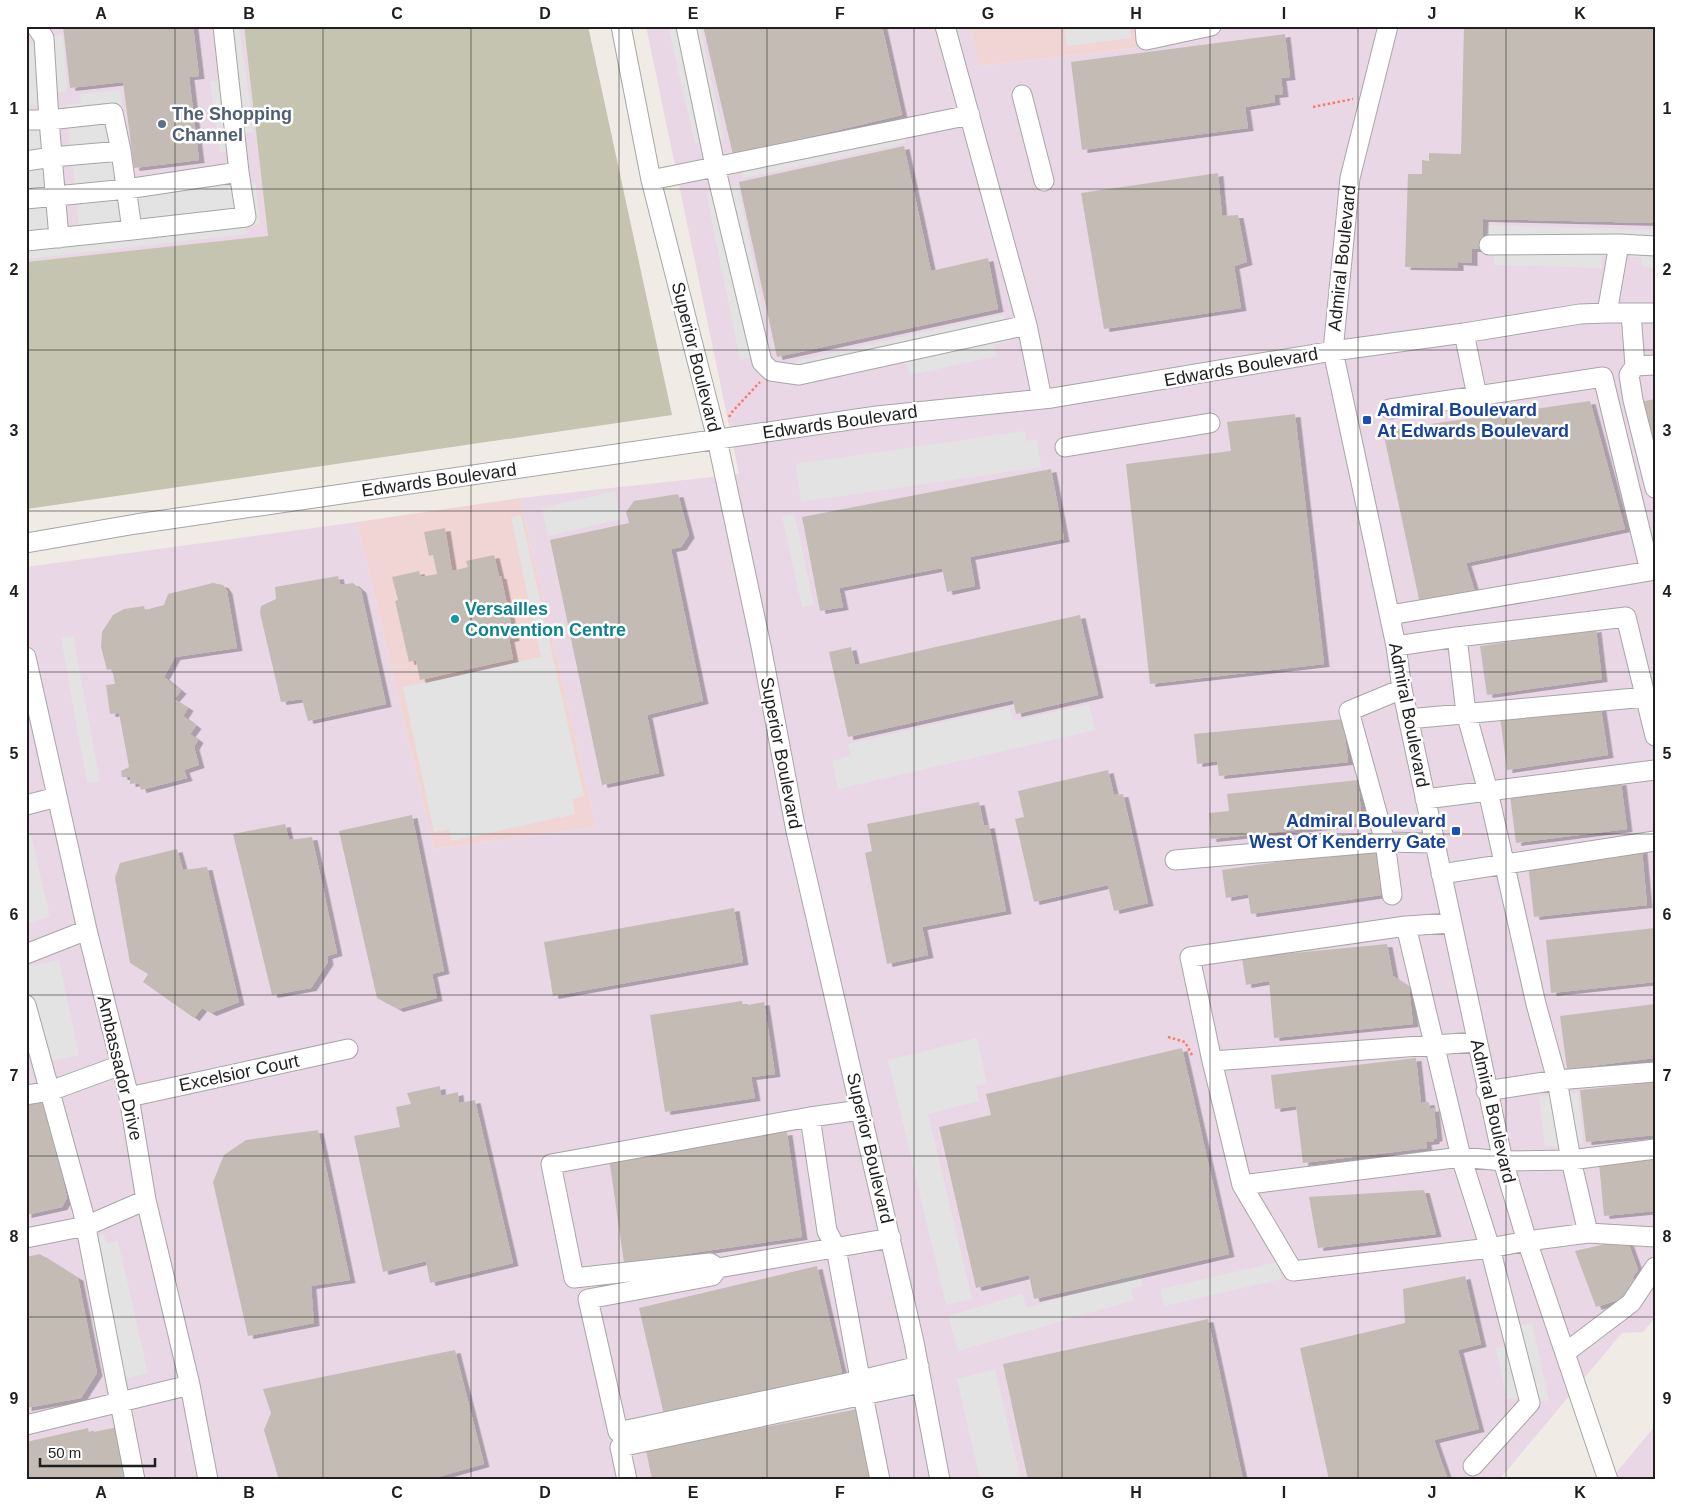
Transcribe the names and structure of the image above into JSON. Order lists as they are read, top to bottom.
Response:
{
  "streets": {
    "street": [
      "Admiral Boulevard",
      "Superior Boulevard",
      "Edwards Boulevard",
      "Ambassador Drive",
      "Excelsior Court"
    ]
  },
  "crossings": [
    ["Admiral Boulevard", "Edwards Boulevard"],
    ["Superior Boulevard", "Edwards Boulevard"],
    ["Ambassador Drive", "Excelsior Court"]
  ],
  "places": {
    "other": ["The Shopping Channel", "Versailles Convention Centre"],
    "transit": ["Admiral Boulevard At Edwards Boulevard", "Admiral Boulevard West Of Kenderry Gate"]
  },
  "scale_bar": "50 m",
  "grid": {
    "columns": [
      "A",
      "B",
      "C",
      "D",
      "E",
      "F",
      "G",
      "H",
      "I",
      "J",
      "K"
    ],
    "rows": [
      "1",
      "2",
      "3",
      "4",
      "5",
      "6",
      "7",
      "8",
      "9"
    ]
  }
}
